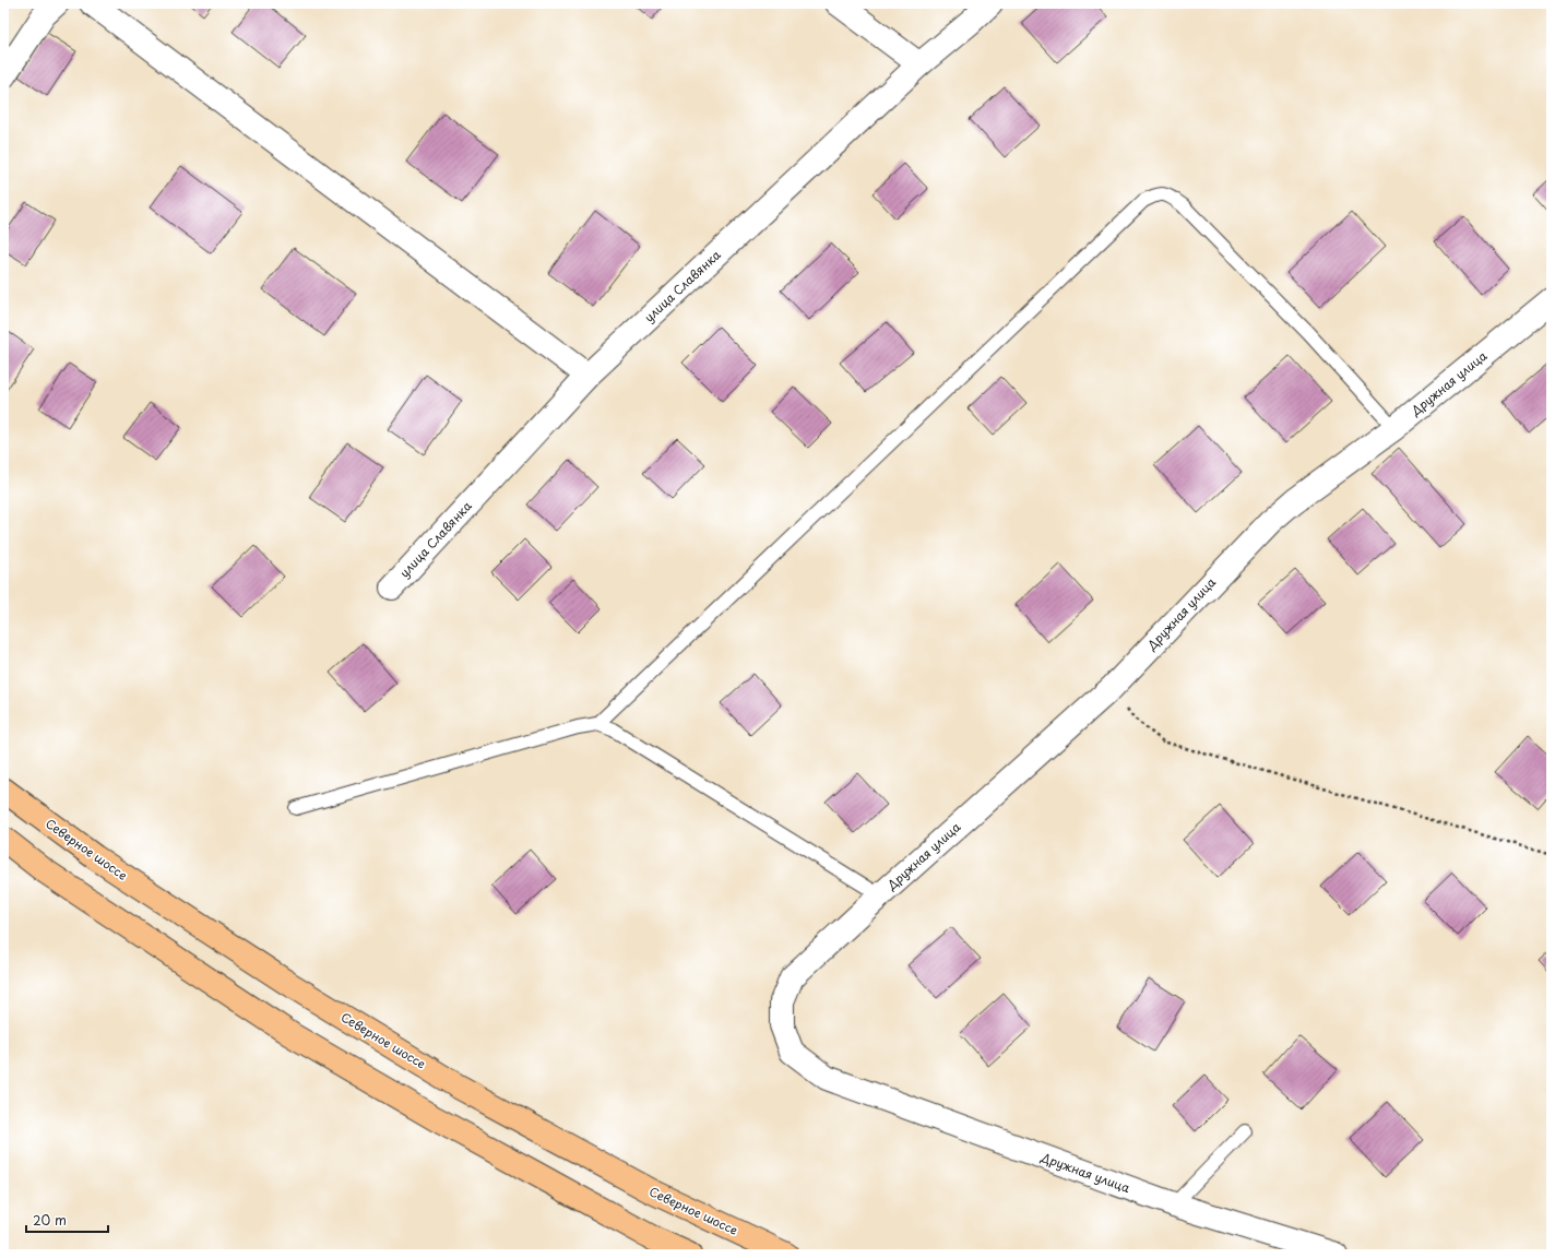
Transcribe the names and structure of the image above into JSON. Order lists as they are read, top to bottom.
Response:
{
  "streets": {
    "main road": ["Северное шоссе"],
    "street": ["улица Славянка", "Дружная улица"]
  },
  "scale_bar": "20 m"
}
